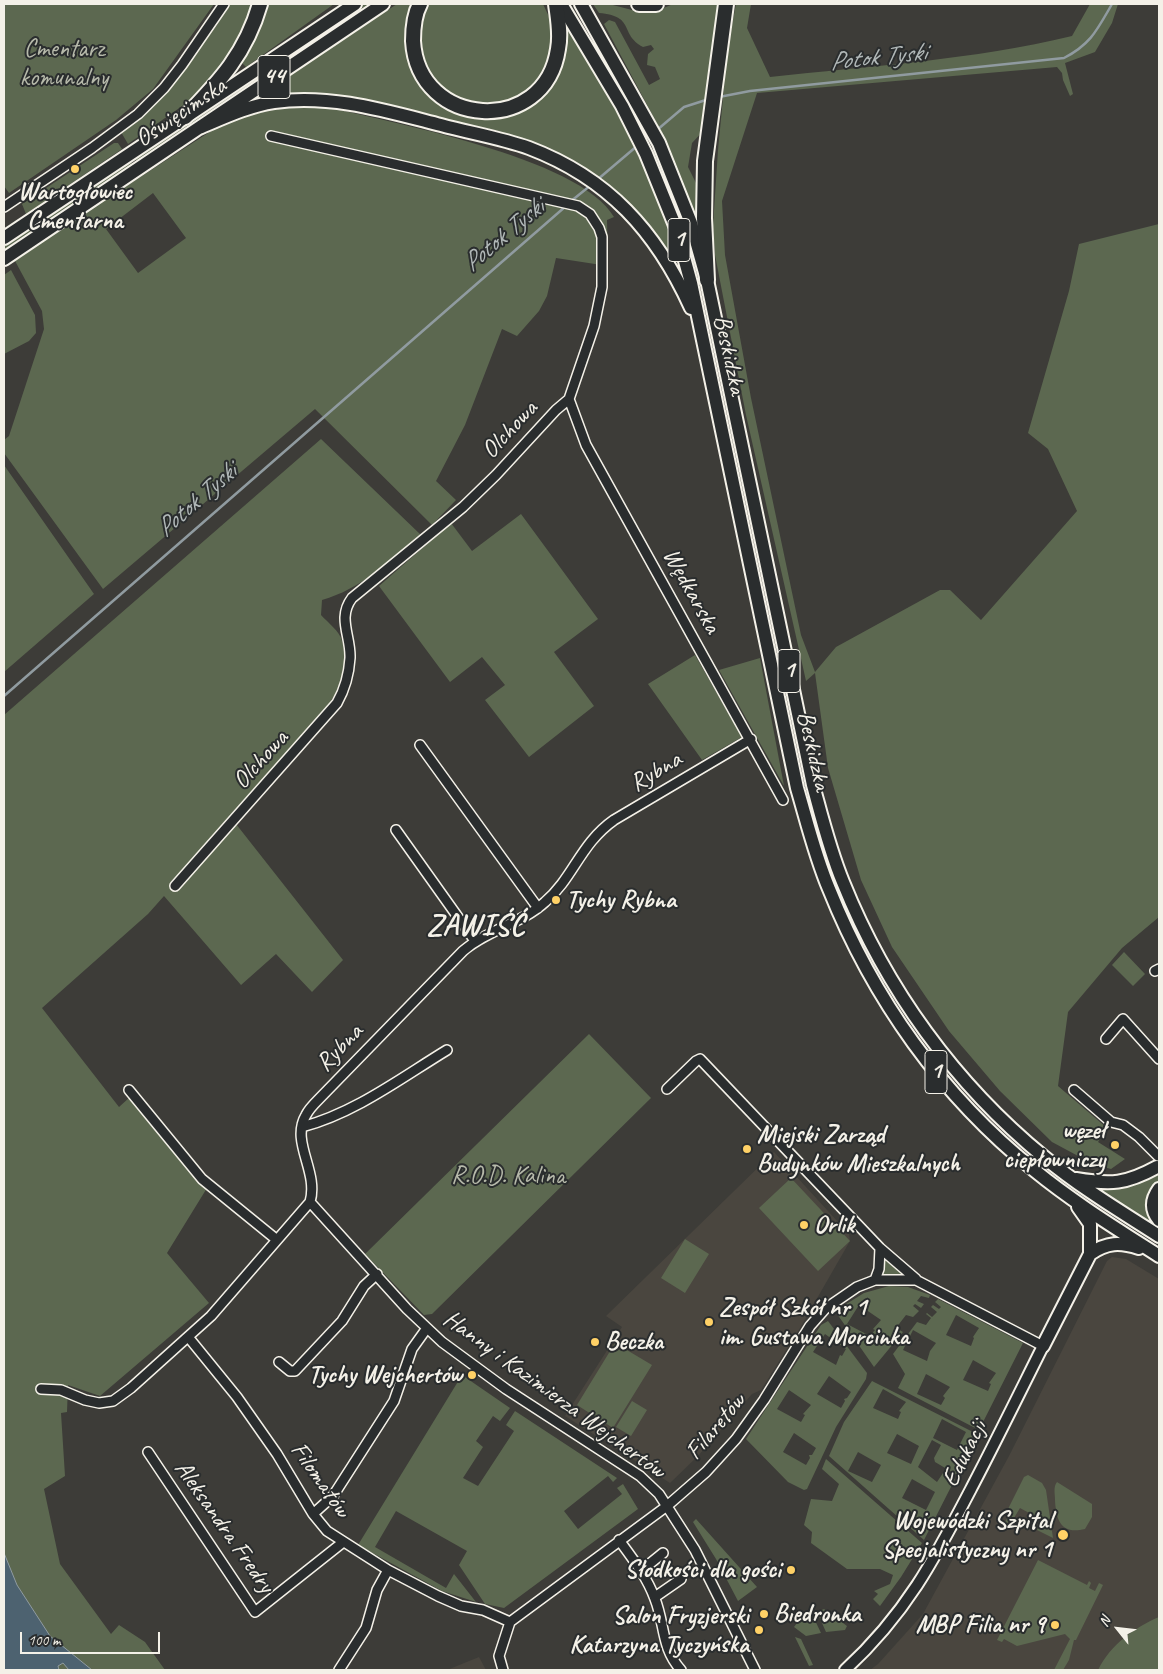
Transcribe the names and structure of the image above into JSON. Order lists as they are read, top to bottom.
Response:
{
  "streets": {
    "main road": [
      "44",
      "Oświęcimska",
      "1",
      "Beskidzka"
    ],
    "street": [
      "Olchowa",
      "Wędkarska",
      "Rybna",
      "Hanny i Kazimierza Wejchertów",
      "Filaretów",
      "Edukacji",
      "Filomatów",
      "Aleksandra Fredry"
    ]
  },
  "crossings": [
    ["Olchowa", "Wędkarska"],
    ["Wędkarska", "Rybna"],
    ["Hanny i Kazimierza Wejchertów", "Filaretów"],
    ["Filaretów", "Edukacji"],
    ["Filaretów", "Filomatów"],
    ["Filomatów", "Aleksandra Fredry"]
  ],
  "districts": ["ZAWIŚĆ"],
  "water": ["Potok Tyski"],
  "parks": ["Cmentarz komunalny", "R.O.D. Kalina"],
  "places": [
    "Wartogłowiec Cmentarna",
    "Tychy Rybna",
    "węzeł ciepłowniczy",
    "Miejski Zarząd Budynków Mieszkalnych",
    "Orlik",
    "Zespół Szkół nr 1 im. Gustawa Morcinka",
    "Beczka",
    "Tychy Wejchertów",
    "Wojewódzki Szpital Specjalistyczny nr 1",
    "Słodkości dla gości",
    "Biedronka",
    "MBP Filia nr 9",
    "Salon Fryzjerski Katarzyna Tyczyńska"
  ],
  "scale_bar": "100 m",
  "north": "top left"
}
